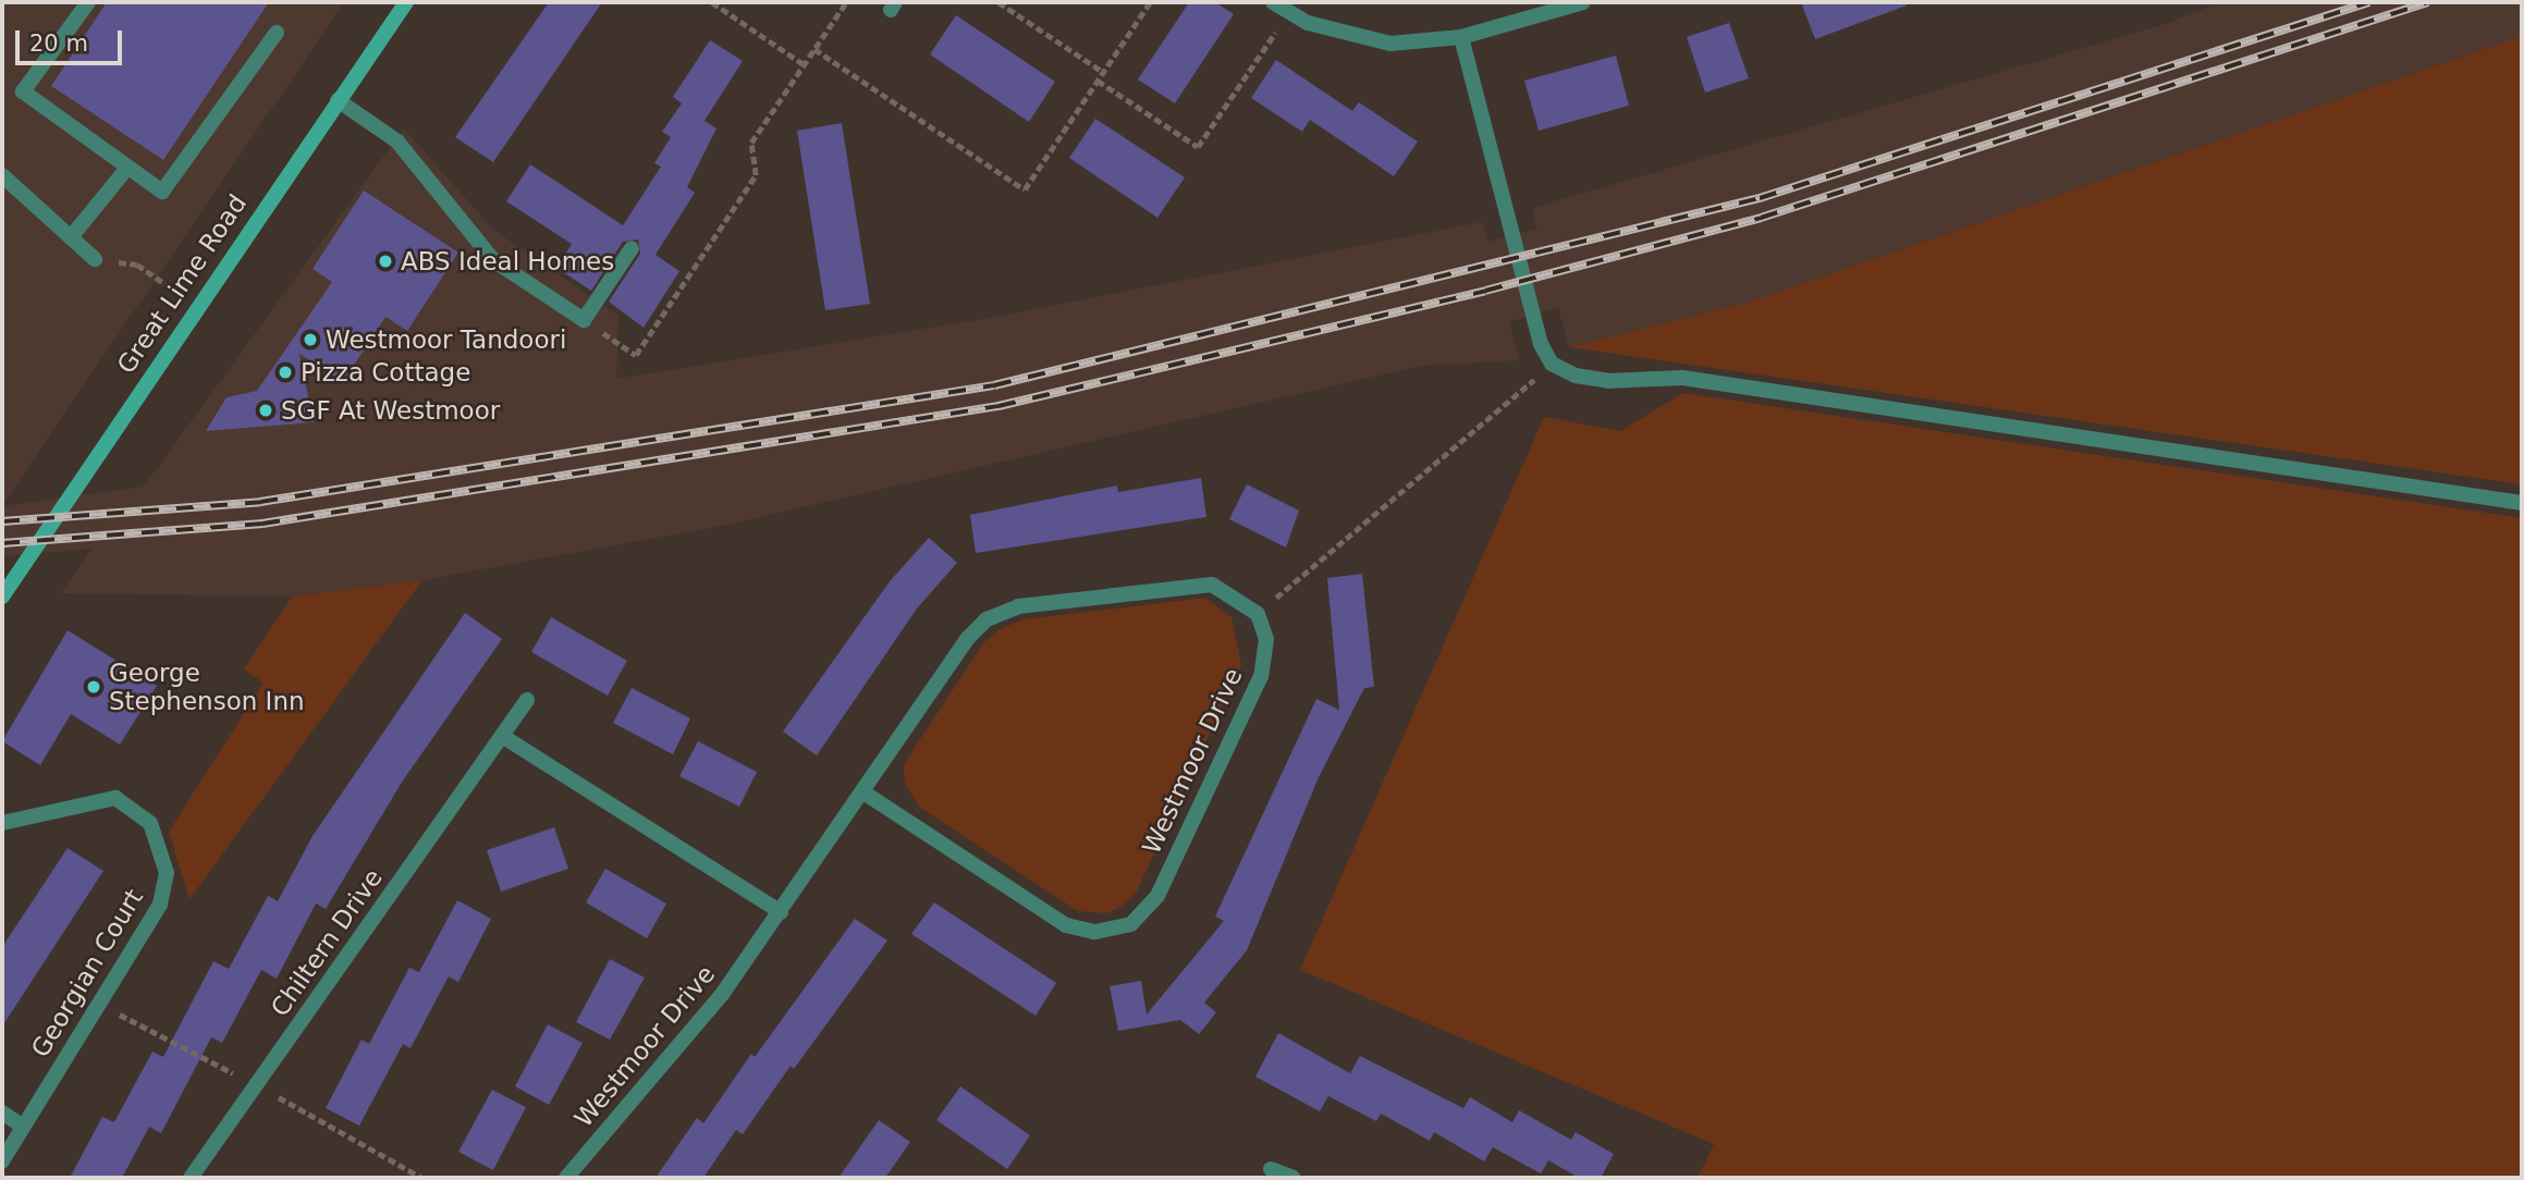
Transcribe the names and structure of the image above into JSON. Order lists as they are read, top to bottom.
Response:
{
  "streets": {
    "main road": ["Great Lime Road"],
    "street": ["Westmoor Drive", "Chiltern Drive", "Georgian Court"]
  },
  "places": [
    "ABS Ideal Homes",
    "Westmoor Tandoori",
    "Pizza Cottage",
    "SGF At Westmoor",
    "George Stephenson Inn"
  ],
  "scale_bar": "20 m"
}
